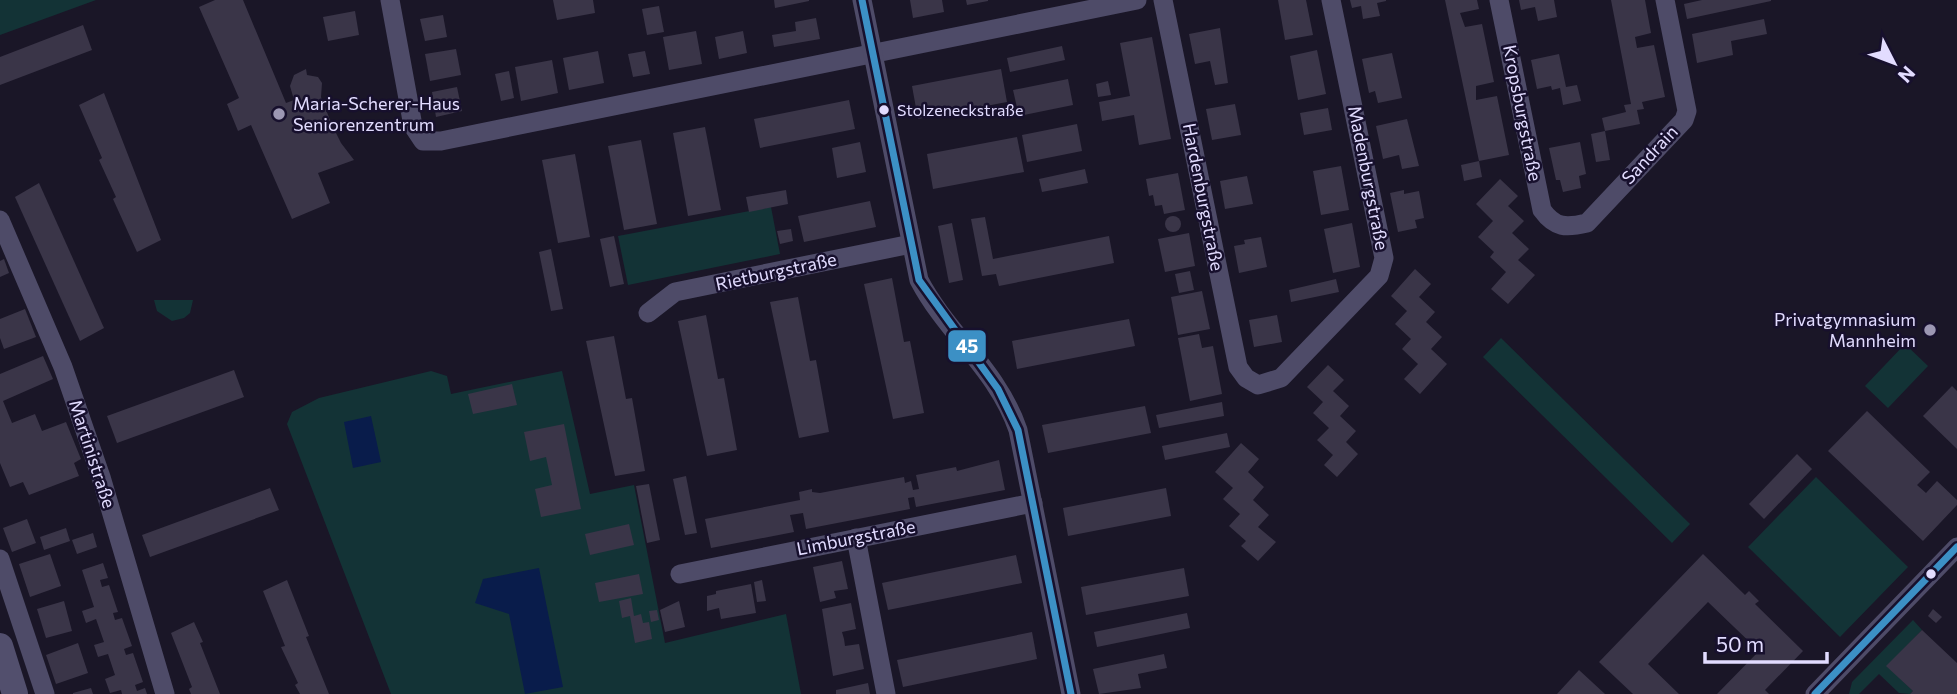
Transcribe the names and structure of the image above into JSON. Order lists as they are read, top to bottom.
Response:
{
  "streets": {
    "street": [
      "Kropsburgstraße",
      "Sandrain",
      "Madenburgstraße",
      "Hardenburgstraße",
      "Rietburgstraße",
      "Martinistraße",
      "Limburgstraße"
    ]
  },
  "crossings": [
    ["Kropsburgstraße", "Sandrain"],
    ["Madenburgstraße", "Hardenburgstraße"]
  ],
  "places": ["Stolzeneckstraße", "Maria-Scherer-Haus Seniorenzentrum", "Privatgymnasium Mannheim"],
  "lines": ["transit line 45"],
  "scale_bar": "50 m",
  "north": "bottom right"
}
